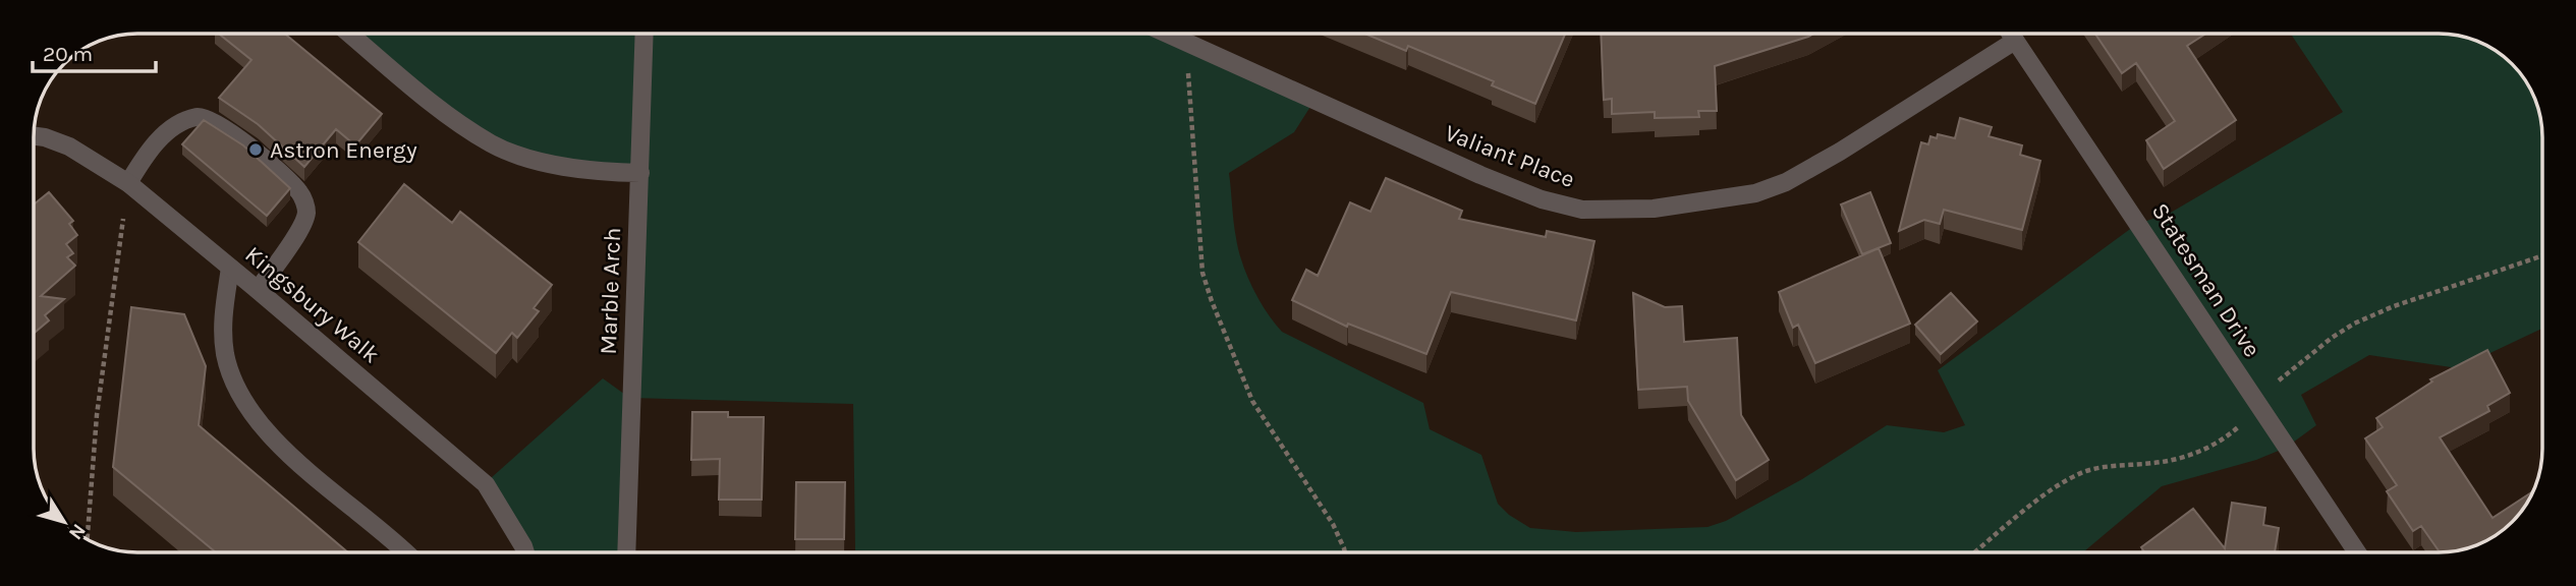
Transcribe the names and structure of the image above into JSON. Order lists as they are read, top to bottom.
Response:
{
  "streets": {
    "street": [
      "Valiant Place",
      "Statesman Drive",
      "Marble Arch",
      "Kingsbury Walk"
    ]
  },
  "crossings": [
    ["Valiant Place", "Statesman Drive"]
  ],
  "places": ["Astron Energy"],
  "scale_bar": "20 m",
  "north": "bottom right"
}
